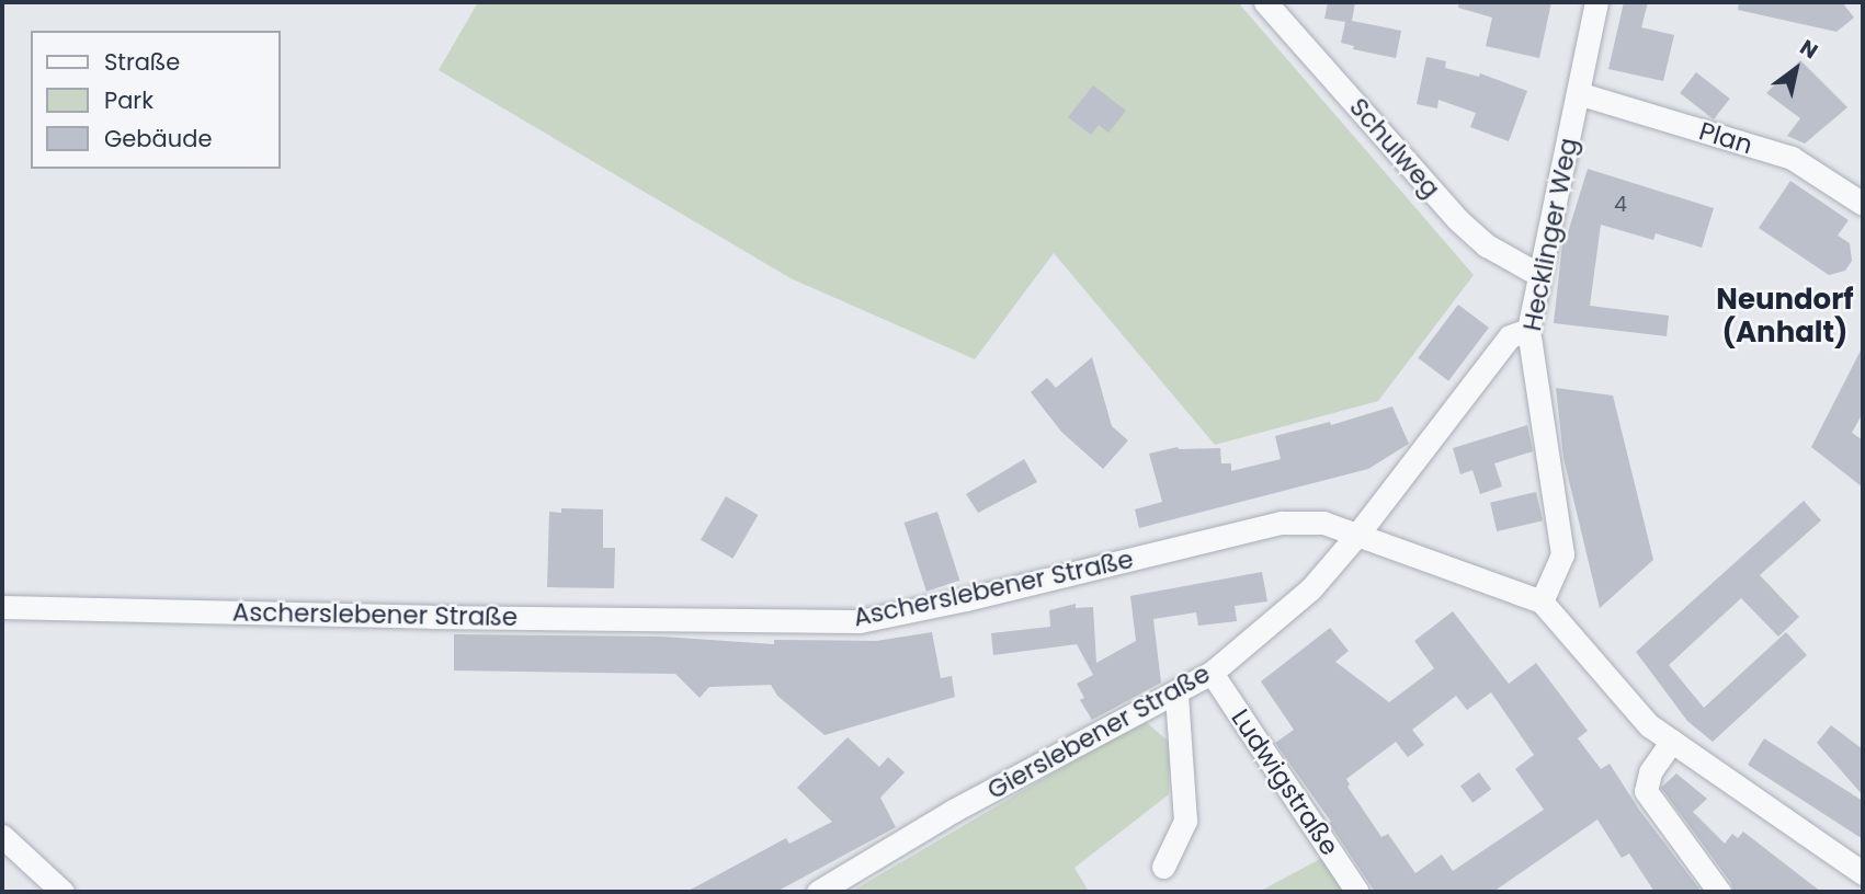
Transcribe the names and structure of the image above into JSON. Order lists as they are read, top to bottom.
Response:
{
  "streets": {
    "street": [
      "Plan",
      "Schulweg",
      "Hecklinger Weg",
      "Ascherslebener Straße",
      "Gierslebener Straße",
      "Ludwigstraße"
    ]
  },
  "crossings": [
    ["Plan", "Hecklinger Weg"],
    ["Schulweg", "Hecklinger Weg"],
    ["Hecklinger Weg", "Ascherslebener Straße"],
    ["Hecklinger Weg", "Gierslebener Straße"],
    ["Ascherslebener Straße", "Gierslebener Straße"],
    ["Gierslebener Straße", "Ludwigstraße"]
  ],
  "districts": ["Neundorf (Anhalt)"],
  "house_numbers": ["4"],
  "legend": ["Straße", "Park", "Gebäude"],
  "north": "top right"
}
